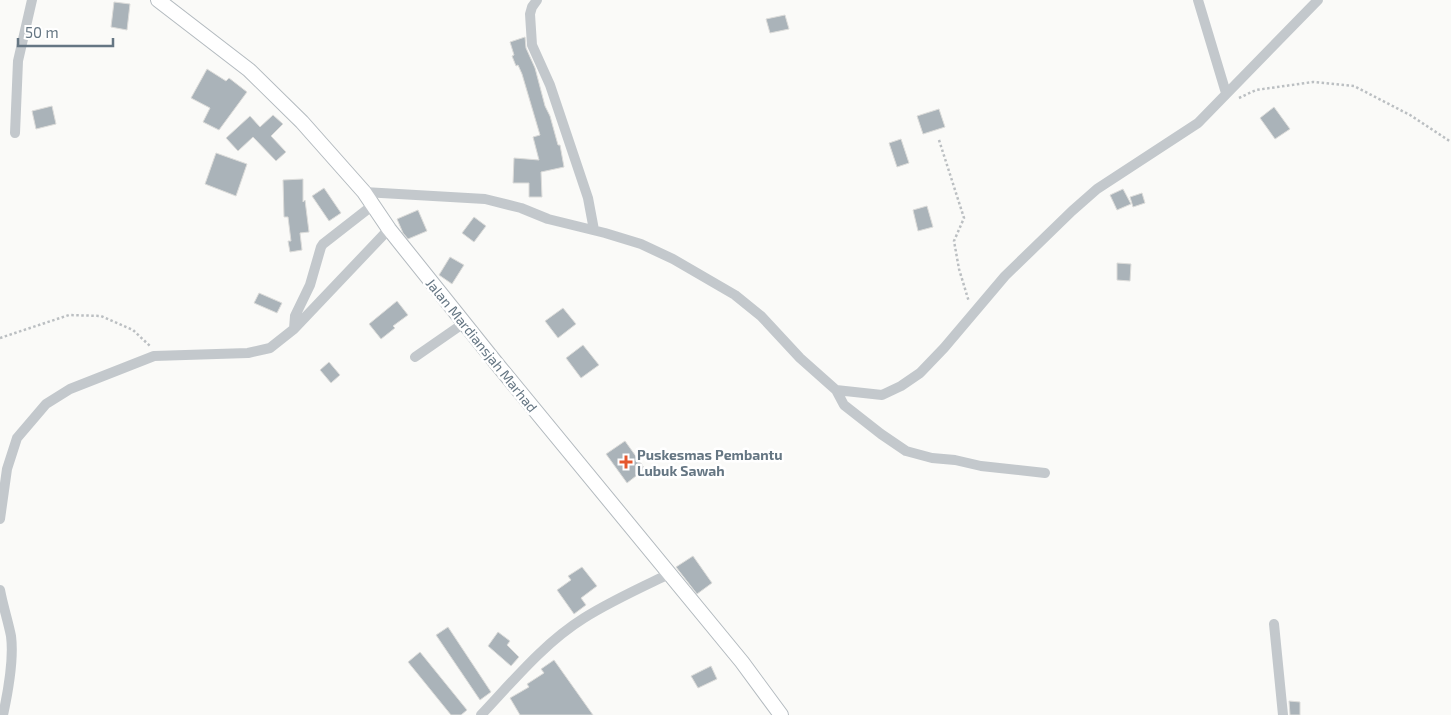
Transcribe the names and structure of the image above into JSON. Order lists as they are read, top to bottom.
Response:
{
  "streets": {
    "street": ["Jalan Mardiansjah Marhad"]
  },
  "places": {
    "health": ["Puskesmas Pembantu Lubuk Sawah"]
  },
  "scale_bar": "50 m"
}
